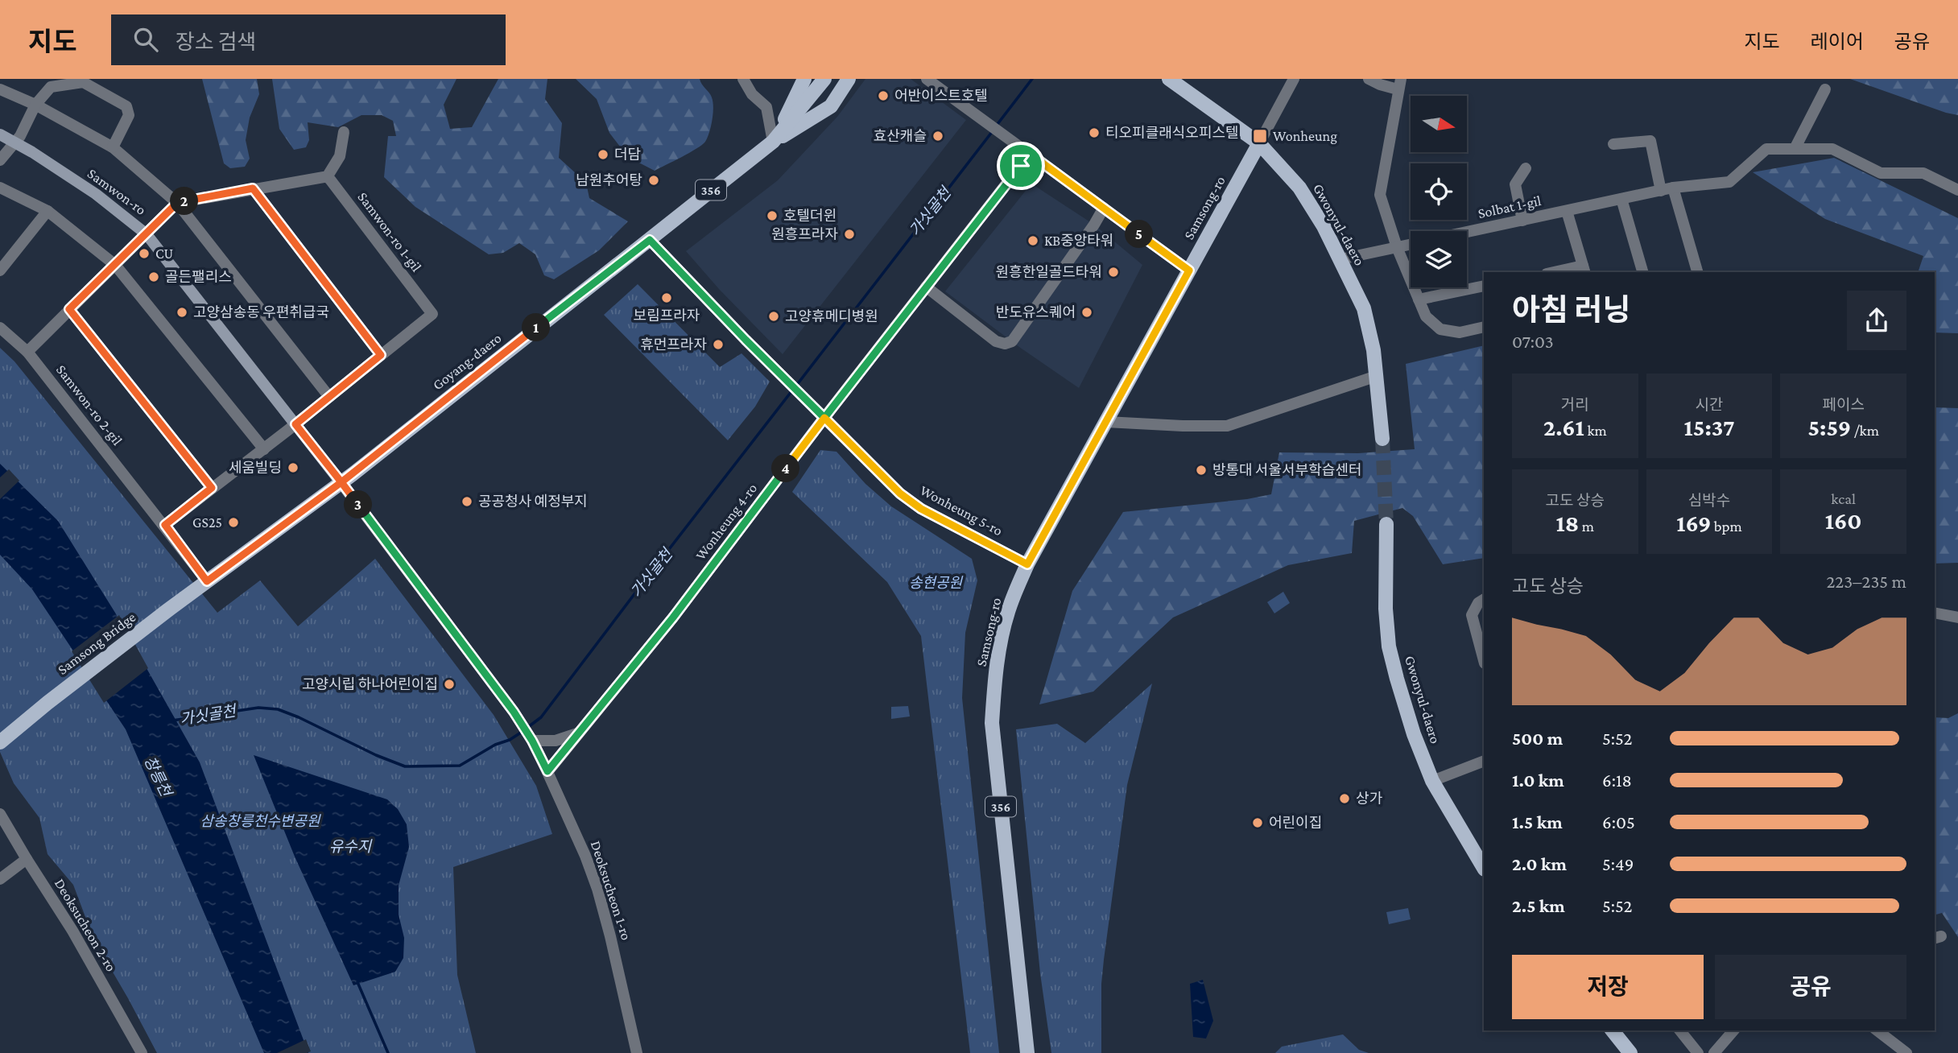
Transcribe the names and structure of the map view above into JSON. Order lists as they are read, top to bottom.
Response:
{
  "streets": {
    "main road": [
      "356",
      "Samwon-ro",
      "Samsong-ro",
      "Gwonyul-daero",
      "Goyang-daero",
      "Wonheung 5-ro",
      "Samsong Bridge"
    ],
    "street": [
      "Solbat 1-gil",
      "Samwon-ro 1-gil",
      "Samwon-ro 2-gil",
      "Wonheung 4-ro",
      "Deoksucheon 1-ro",
      "Deoksucheon 2-ro"
    ]
  },
  "crossings": [
    ["Samwon-ro", "Samwon-ro 1-gil"],
    ["Samwon-ro", "Goyang-daero"],
    ["Samwon-ro", "Deoksucheon 1-ro"],
    ["Samsong-ro", "Gwonyul-daero"],
    ["Samsong-ro", "Wonheung 5-ro"],
    ["Goyang-daero", "Samwon-ro 2-gil"],
    ["Goyang-daero", "Wonheung 5-ro"],
    ["Goyang-daero", "Samsong Bridge"],
    ["Goyang-daero", "Deoksucheon 1-ro"],
    ["Wonheung 5-ro", "Wonheung 4-ro"],
    ["Wonheung 4-ro", "Deoksucheon 1-ro"]
  ],
  "water": ["가싯골천", "창릉천", "유수지"],
  "parks": ["송현공원", "삼송창릉천수변공원"],
  "places": {
    "other": [
      "어반이스트호텔",
      "티오피클래식오피스텔",
      "효산캐슬",
      "더담",
      "남원추어탕",
      "호텔더윈",
      "원흥프라자",
      "KB중앙타워",
      "CU",
      "원흥한일골드타워",
      "골든팰리스",
      "보림프라자",
      "고양삼송동 우편취급국",
      "반도유스퀘어",
      "고양휴메디병원",
      "휴먼프라자",
      "세움빌딩",
      "방통대 서울서부학습센터",
      "공공청사 예정부지",
      "GS25",
      "고양시립 하나어린이집",
      "상가",
      "어린이집"
    ],
    "transit": ["Wonheung"]
  },
  "north": "right",
  "page": {
    "header": "지도",
    "search": "장소 검색",
    "nav": ["지도", "레이어", "공유"],
    "pins": [
      "2",
      "5",
      "1",
      "4",
      "3"
    ],
    "heading": ["아침 러닝", "07:03"],
    "stats": [
      ["거리", "2.61 km"],
      ["시간", "15:37"],
      ["페이스", "5:59 /km"],
      ["고도 상승", "18 m"],
      ["심박수", "169 bpm"],
      ["kcal", "160"]
    ],
    "chart": ["고도 상승", "223–235 m"],
    "list": [
      {
        "name": "500 m",
        "note": "5:52"
      },
      {
        "name": "1.0 km",
        "note": "6:18"
      },
      {
        "name": "1.5 km",
        "note": "6:05"
      },
      {
        "name": "2.0 km",
        "note": "5:49"
      },
      {
        "name": "2.5 km",
        "note": "5:52"
      }
    ],
    "buttons": ["저장", "공유"]
  }
}
